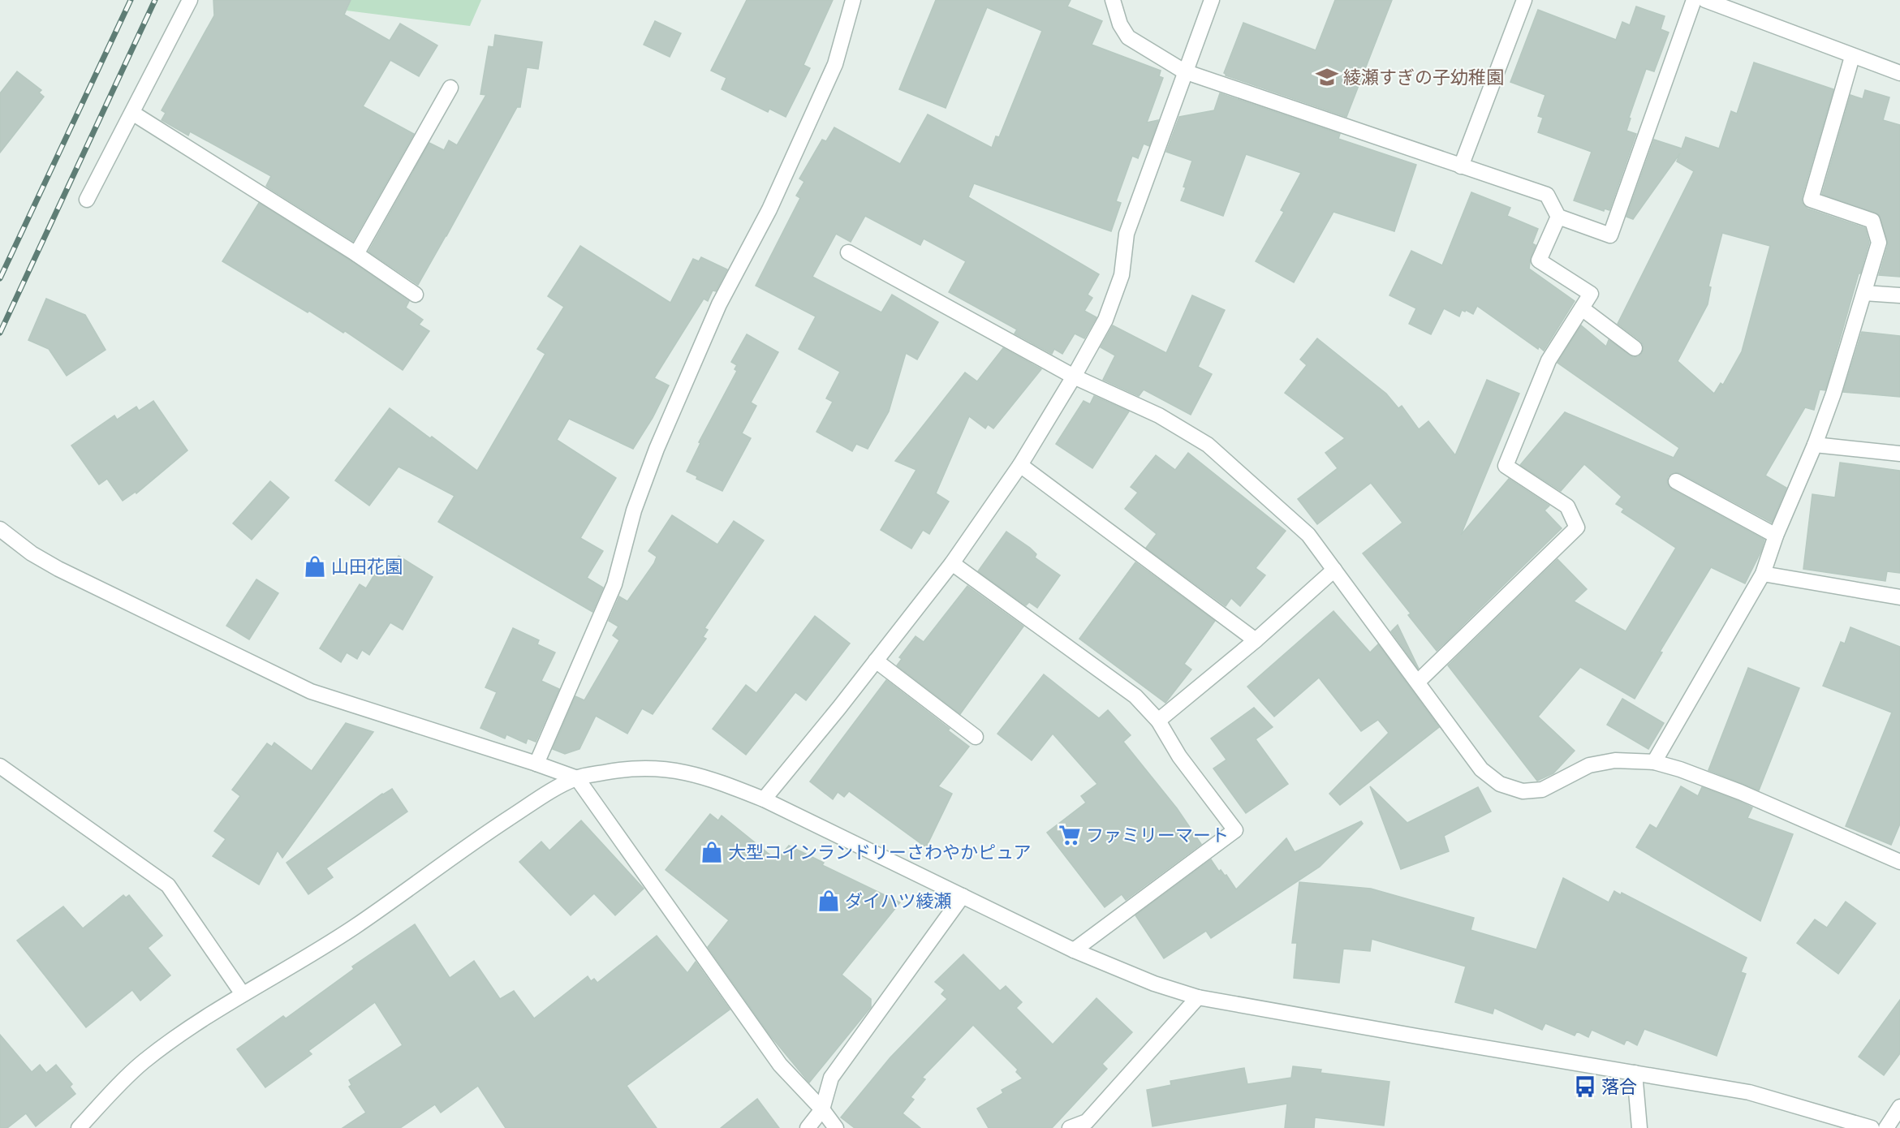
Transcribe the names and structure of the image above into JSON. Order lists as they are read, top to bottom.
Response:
{
  "places": {
    "school or university": ["綾瀬すぎの子幼稚園"],
    "shop": ["山田花園", "大型コインランドリーさわやかピュア", "ダイハツ綾瀬"],
    "supermarket": ["ファミリーマート"],
    "bus stop": ["落合"]
  }
}
